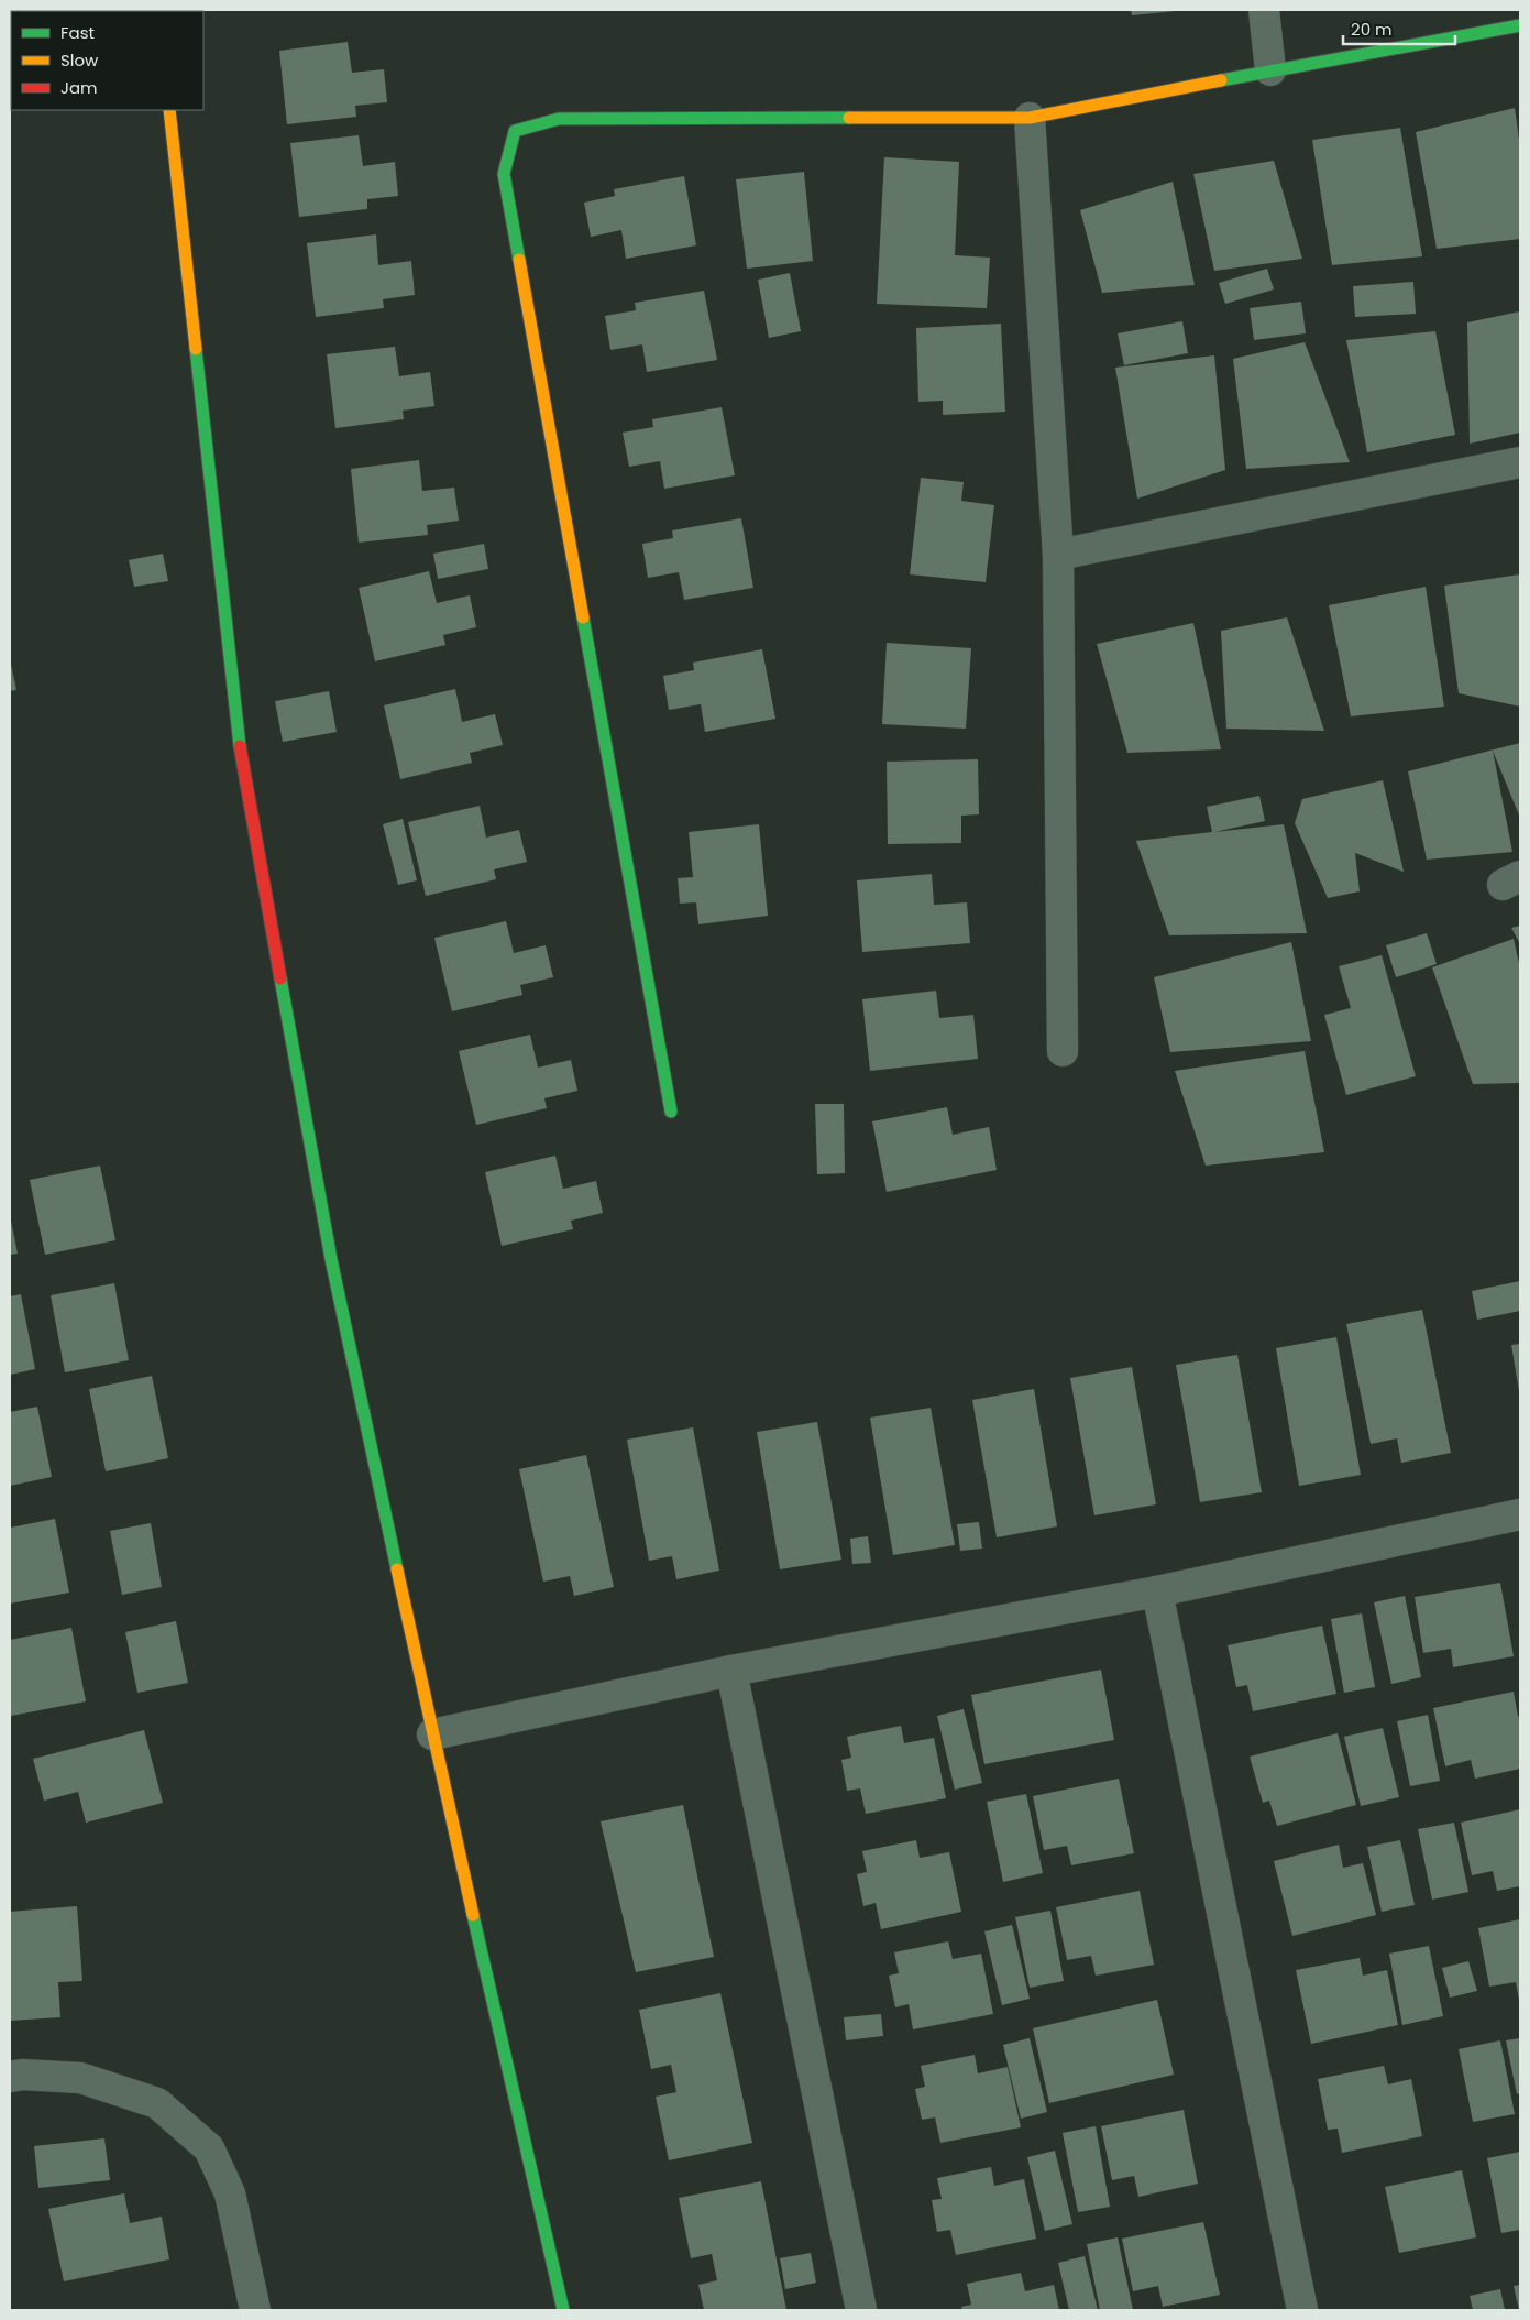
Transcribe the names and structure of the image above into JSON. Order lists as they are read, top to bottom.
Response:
{
  "legend": ["Fast", "Slow", "Jam"],
  "scale_bar": "20 m"
}
